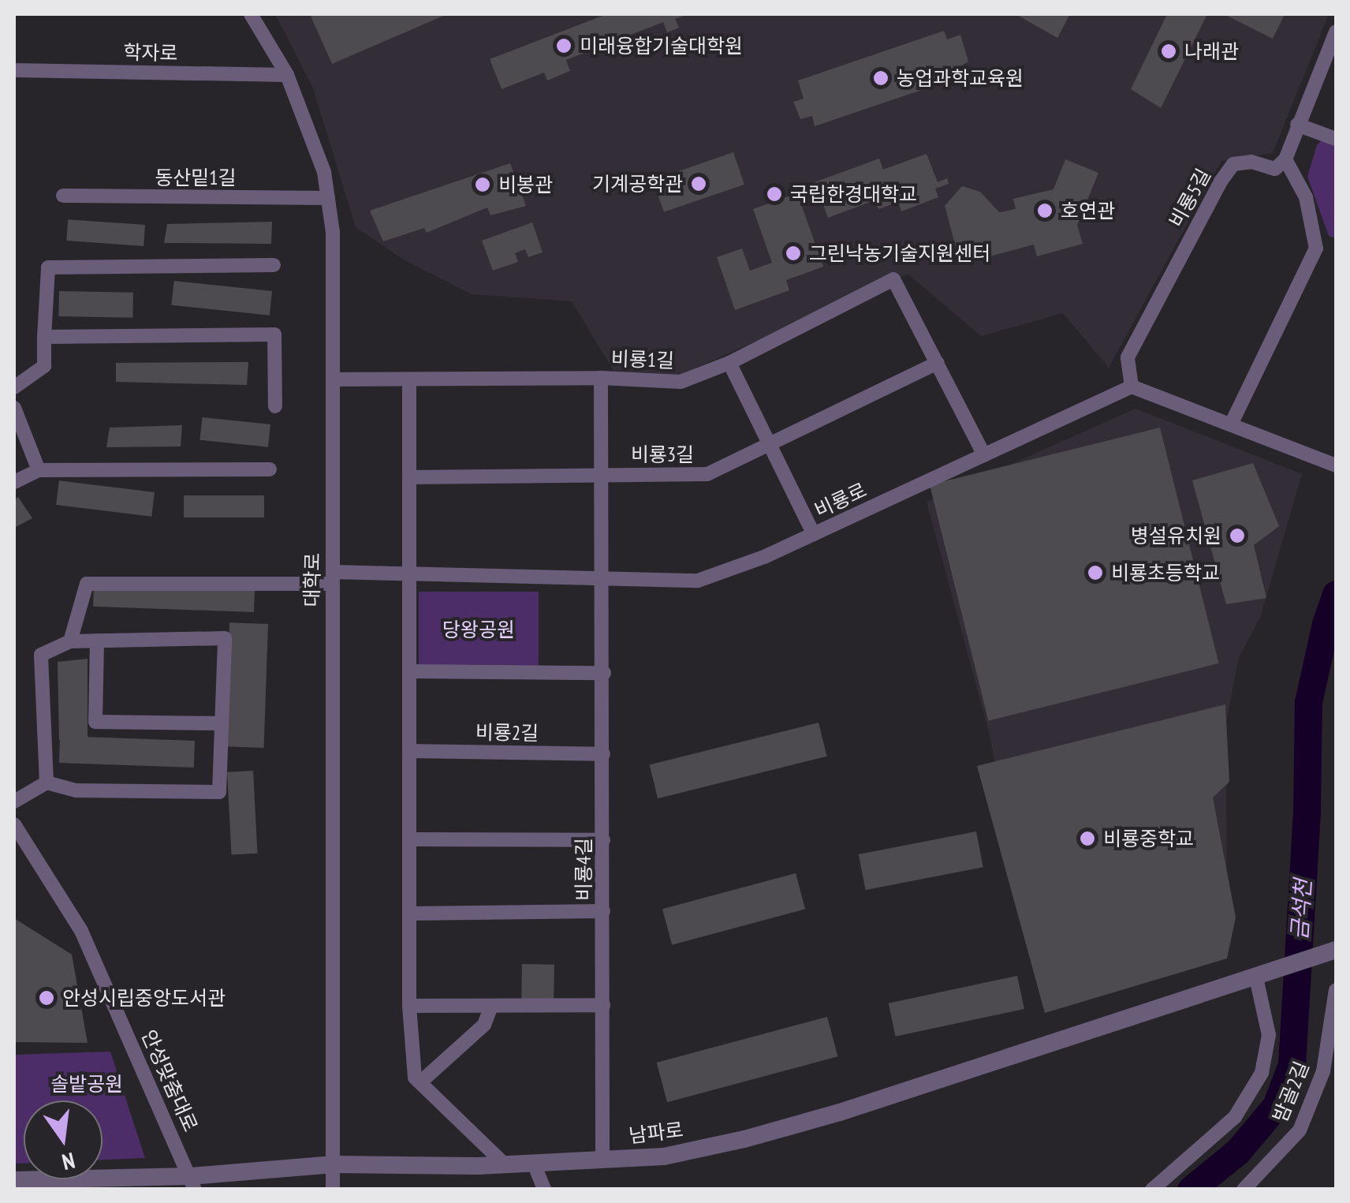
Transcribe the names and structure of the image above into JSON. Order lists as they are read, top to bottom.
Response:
{
  "streets": {
    "street": [
      "학자로",
      "동산밑1길",
      "비룡5길",
      "비룡1길",
      "비룡3길",
      "비룡로",
      "대학로",
      "비룡2길",
      "비룡4길",
      "안성맞춤대로",
      "밤골2길",
      "남파로"
    ]
  },
  "crossings": [
    ["학자로", "대학로"],
    ["동산밑1길", "대학로"],
    ["비룡5길", "비룡로"],
    ["비룡1길", "비룡3길"],
    ["비룡1길", "비룡로"],
    ["비룡1길", "대학로"],
    ["비룡1길", "비룡4길"],
    ["비룡3길", "비룡4길"],
    ["비룡로", "대학로"],
    ["비룡로", "비룡4길"],
    ["대학로", "남파로"],
    ["비룡2길", "비룡4길"],
    ["비룡4길", "남파로"],
    ["안성맞춤대로", "남파로"]
  ],
  "water": ["금석천"],
  "parks": ["당왕공원", "솔밭공원"],
  "places": [
    "미래융합기술대학원",
    "나래관",
    "농업과학교육원",
    "기계공학관",
    "비봉관",
    "국립한경대학교",
    "호연관",
    "그린낙농기술지원센터",
    "병설유치원",
    "비룡초등학교",
    "비룡중학교",
    "안성시립중앙도서관"
  ],
  "north": "bottom"
}
